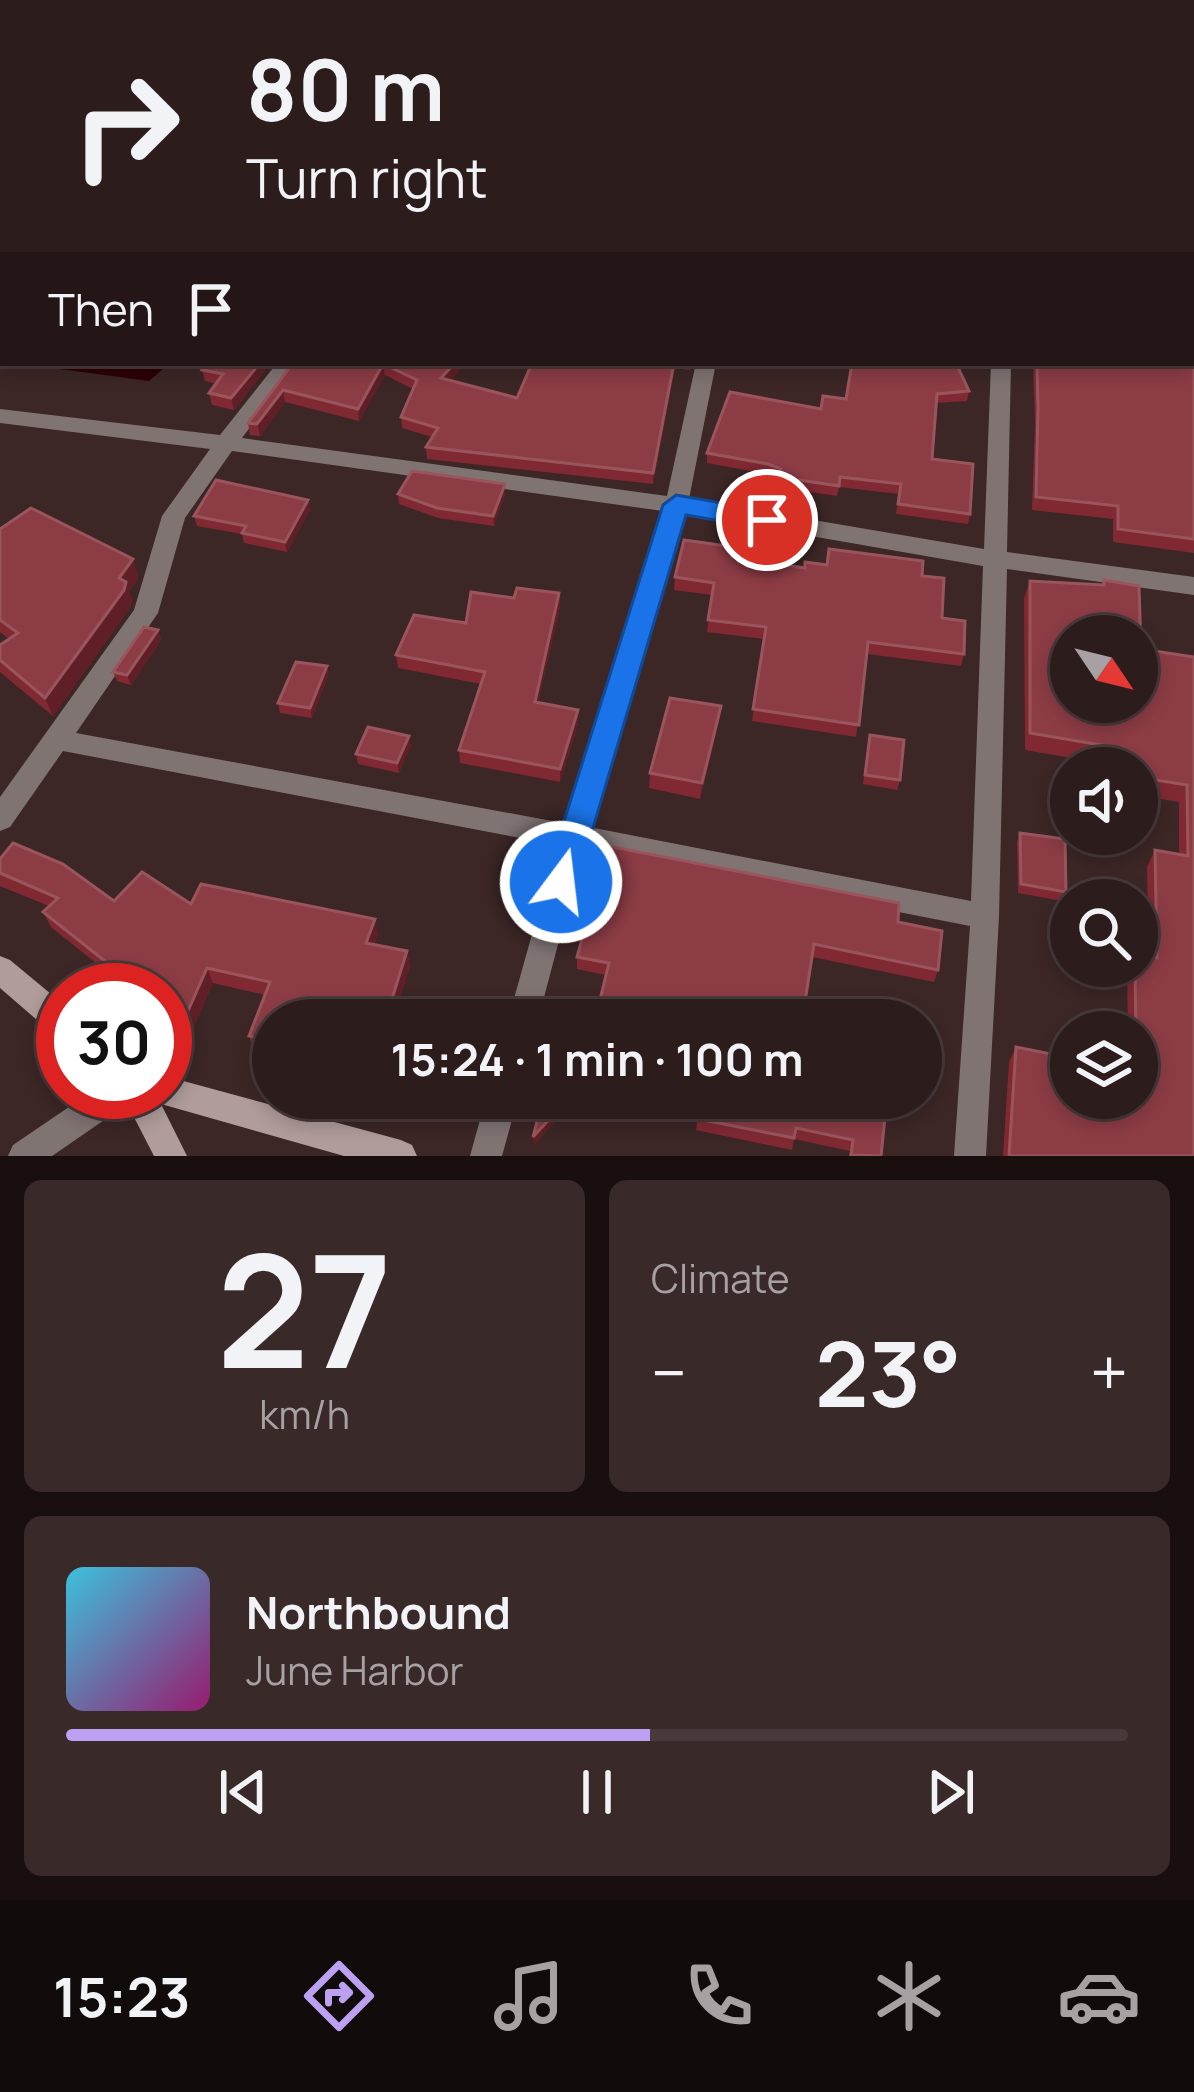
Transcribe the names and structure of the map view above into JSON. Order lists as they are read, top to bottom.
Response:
{
  "north": "bottom right",
  "page": {
    "turn": ["80 m", "Turn right"],
    "then": "Then",
    "limit": "30",
    "trip": "15:24 · 1 min · 100 m",
    "tile": [
      ["27", "km/h"],
      "Climate"
    ],
    "heat": ["−", "23°", "+"],
    "song": ["Northbound", "June Harbor"],
    "tabs": "15:23"
  }
}
